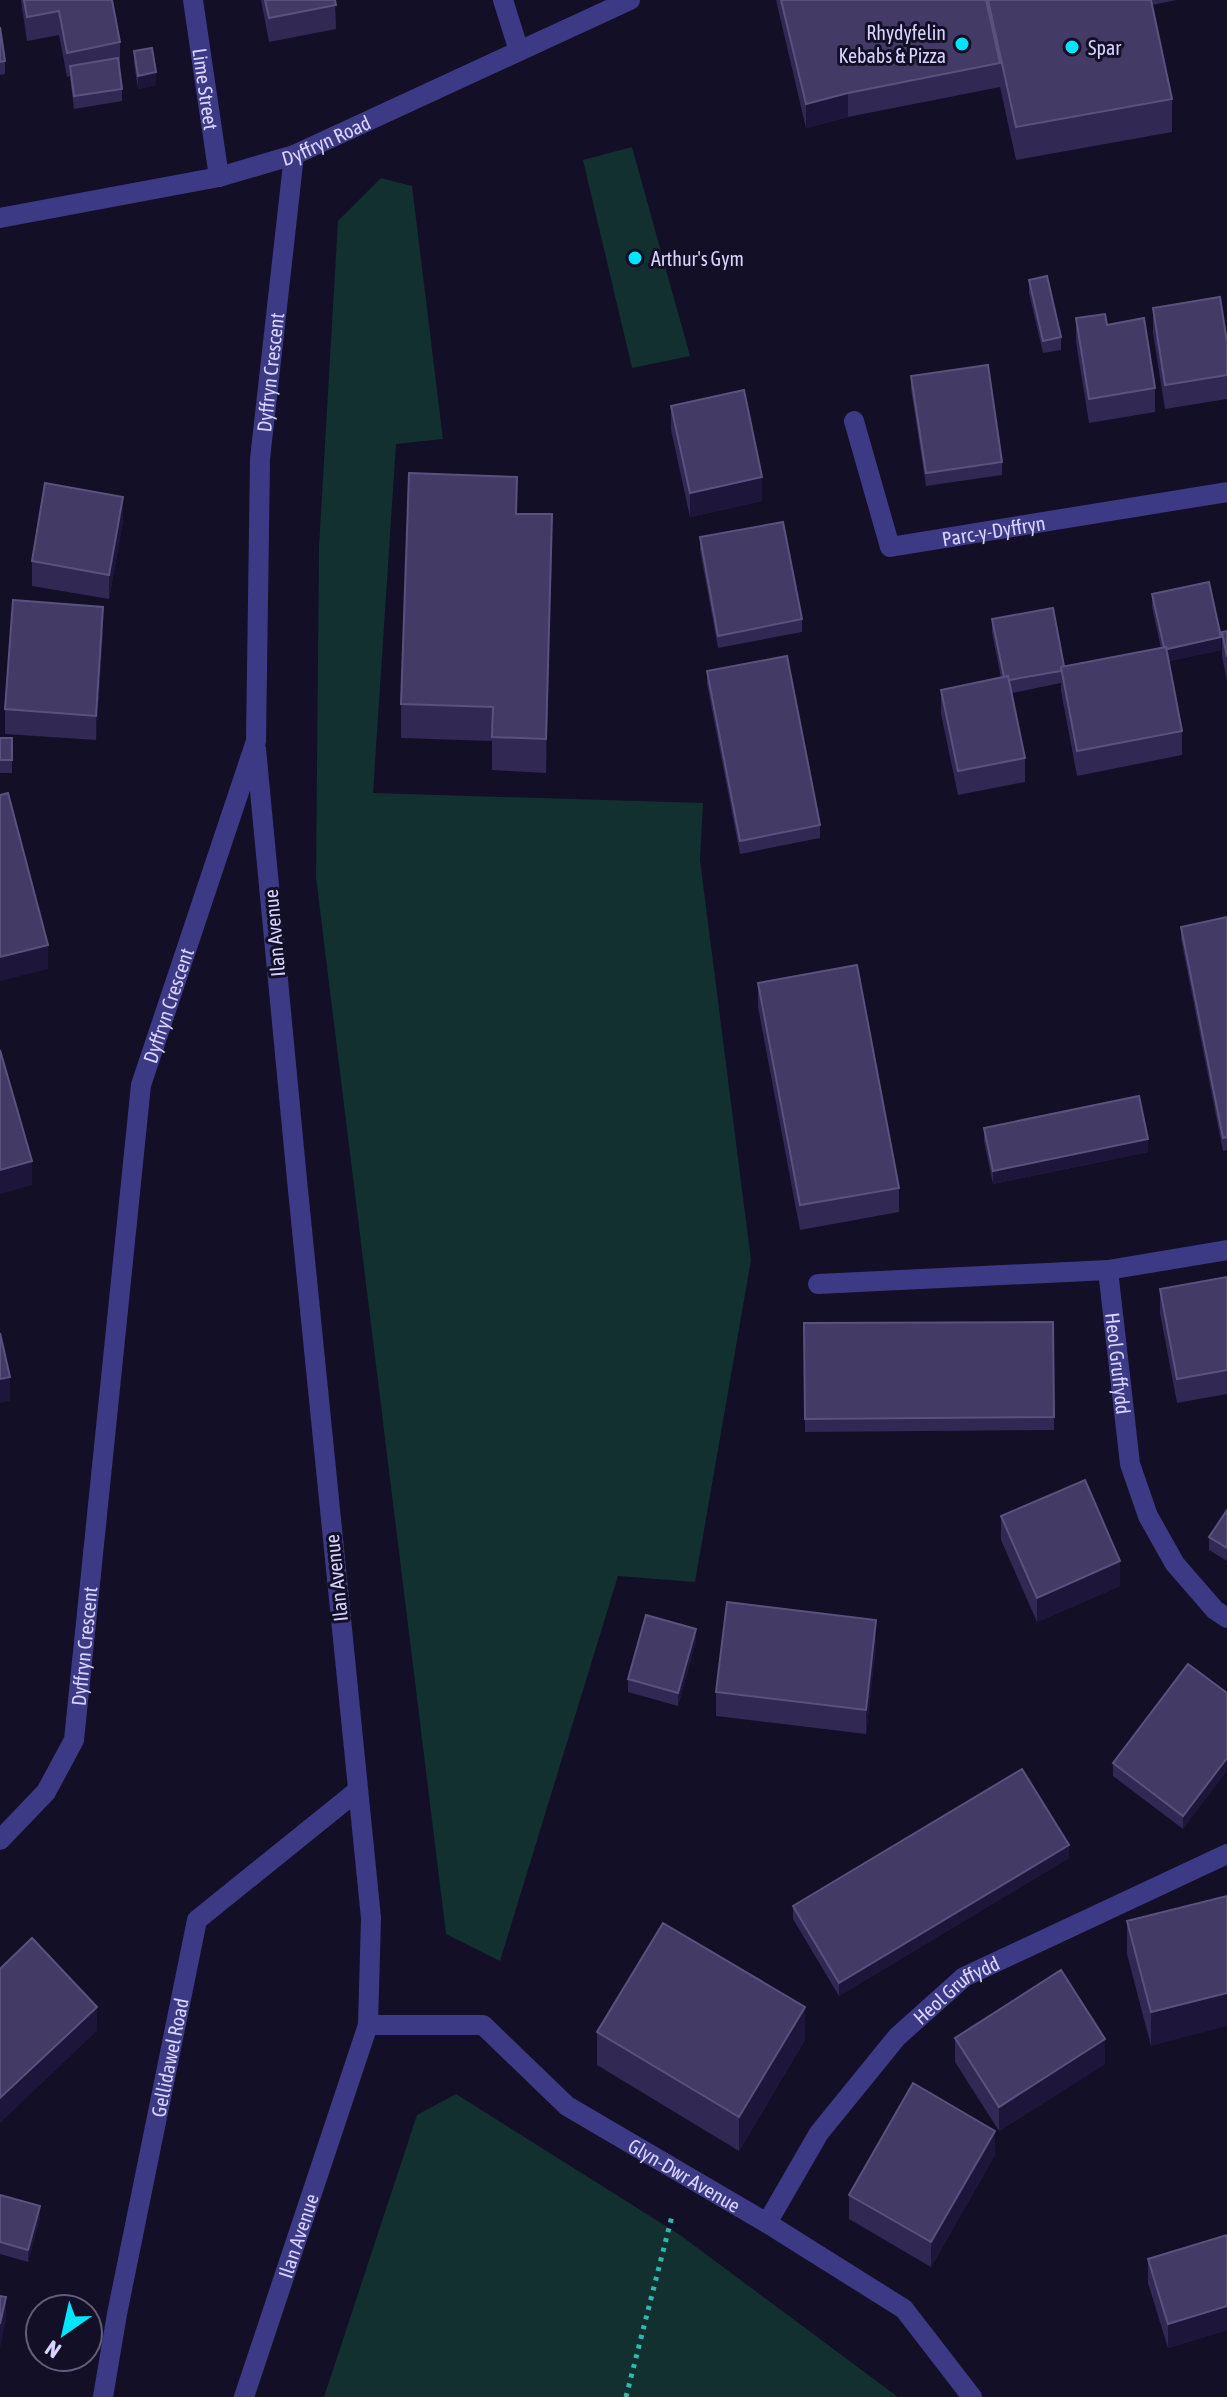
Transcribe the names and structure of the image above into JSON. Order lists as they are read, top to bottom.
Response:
{
  "streets": {
    "street": [
      "Lime Street",
      "Dyffryn Road",
      "Dyffryn Crescent",
      "Parc-y-Dyffryn",
      "Ilan Avenue",
      "Heol Gruffydd",
      "Gellidawel Road",
      "Glyn-Dwr Avenue"
    ]
  },
  "crossings": [
    ["Lime Street", "Dyffryn Road"],
    ["Dyffryn Road", "Dyffryn Crescent"],
    ["Dyffryn Crescent", "Ilan Avenue"],
    ["Ilan Avenue", "Gellidawel Road"],
    ["Ilan Avenue", "Glyn-Dwr Avenue"],
    ["Heol Gruffydd", "Glyn-Dwr Avenue"]
  ],
  "places": ["Rhydyfelin Kebabs & Pizza", "Spar", "Arthur's Gym"],
  "north": "bottom left"
}
